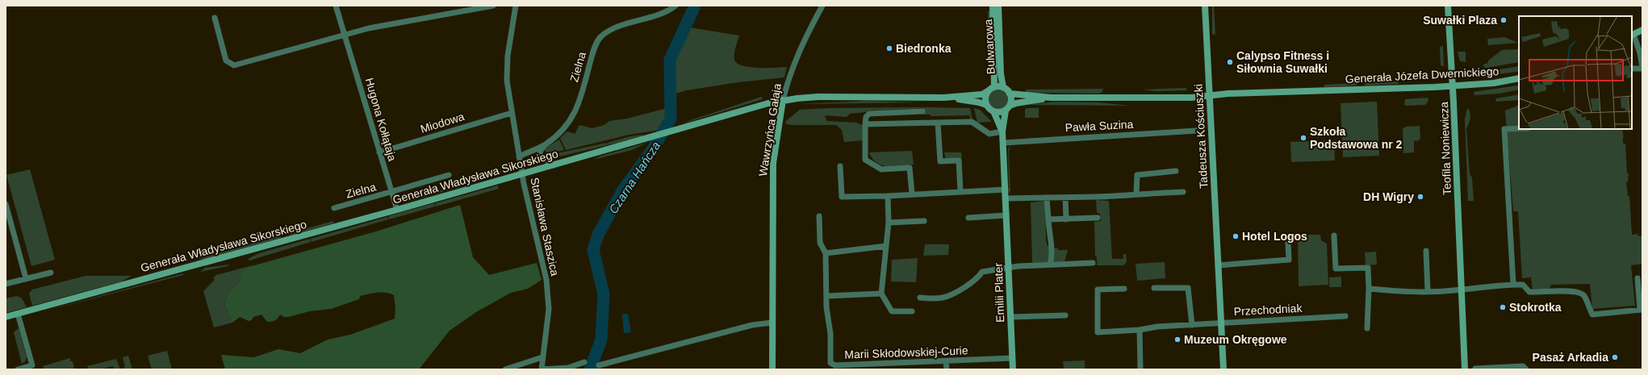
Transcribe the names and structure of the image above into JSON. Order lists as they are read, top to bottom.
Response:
{
  "streets": {
    "street": [
      "Bulwarowa",
      "Zielna",
      "Generała Józefa Dwernickiego",
      "Hugona Kołłątaja",
      "Miodowa",
      "Pawła Suzina",
      "Wawrzyńca Gałaja",
      "Tadeusza Kościuszki",
      "Teofila Noniewicza",
      "Generała Władysława Sikorskiego",
      "Stanisława Staszica",
      "Emilii Plater",
      "Przechodniak",
      "Marii Skłodowskiej-Curie"
    ]
  },
  "crossings": [
    ["Bulwarowa", "Generała Władysława Sikorskiego"],
    ["Bulwarowa", "Emilii Plater"],
    ["Zielna", "Hugona Kołłątaja"],
    ["Zielna", "Stanisława Staszica"],
    ["Generała Józefa Dwernickiego", "Tadeusza Kościuszki"],
    ["Generała Józefa Dwernickiego", "Teofila Noniewicza"],
    ["Hugona Kołłątaja", "Miodowa"],
    ["Hugona Kołłątaja", "Generała Władysława Sikorskiego"],
    ["Miodowa", "Stanisława Staszica"],
    ["Pawła Suzina", "Emilii Plater"],
    ["Wawrzyńca Gałaja", "Generała Władysława Sikorskiego"],
    ["Tadeusza Kościuszki", "Przechodniak"],
    ["Generała Władysława Sikorskiego", "Stanisława Staszica"],
    ["Generała Władysława Sikorskiego", "Emilii Plater"],
    ["Emilii Plater", "Marii Skłodowskiej-Curie"]
  ],
  "water": ["Czarna Hańcza"],
  "places": [
    "Suwałki Plaza",
    "Biedronka",
    "Calypso Fitness i Siłownia Suwałki",
    "Szkoła Podstawowa nr 2",
    "DH Wigry",
    "Hotel Logos",
    "Stokrotka",
    "Muzeum Okręgowe",
    "Pasaż Arkadia"
  ]
}
